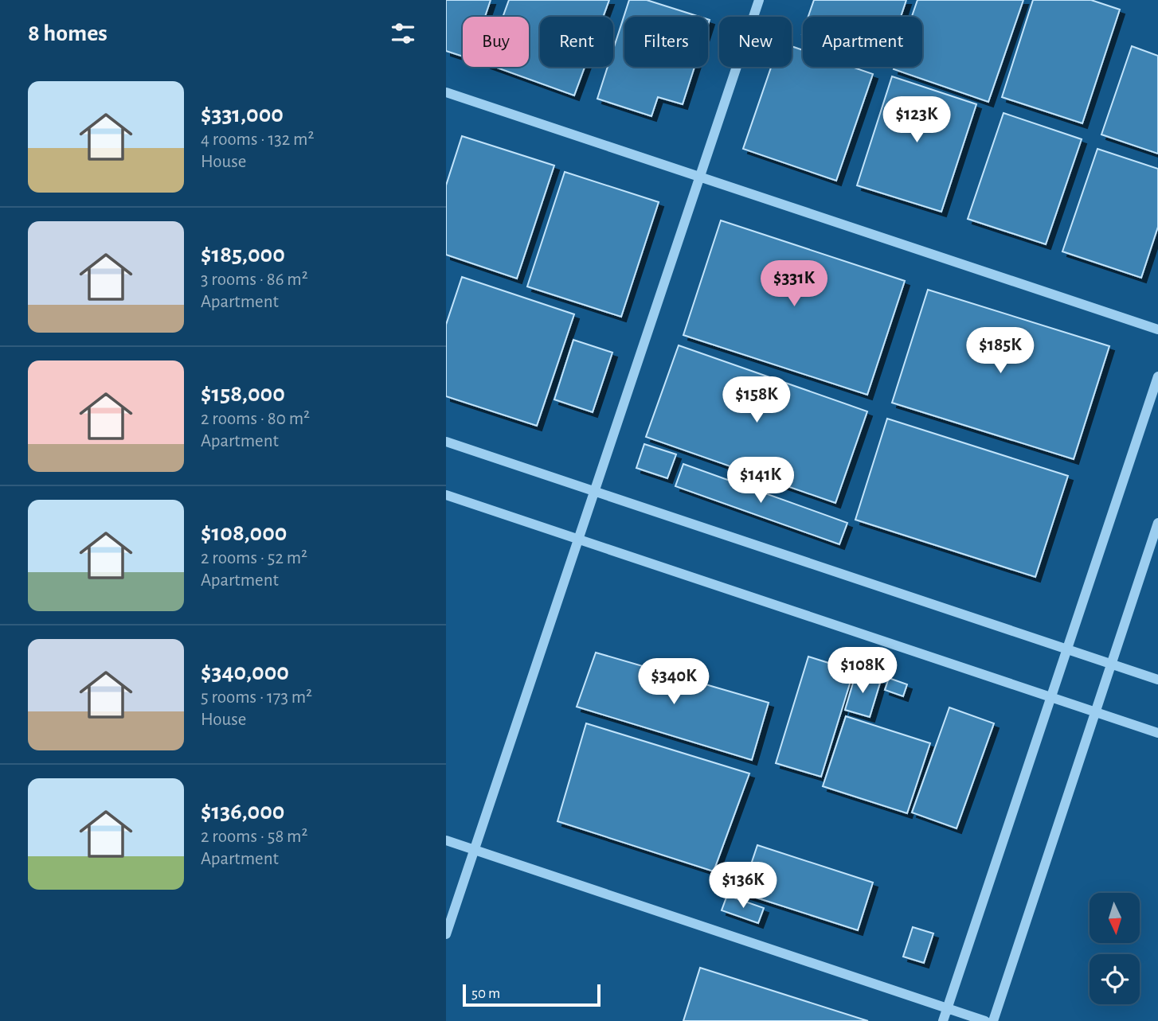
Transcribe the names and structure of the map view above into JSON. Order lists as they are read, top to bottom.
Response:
{
  "scale_bar": "50 m",
  "north": "bottom",
  "page": {
    "heading": "8 homes",
    "chip": [
      "Buy",
      "Rent",
      "Filters",
      "New",
      "Apartment"
    ],
    "list": [
      {
        "name": "$331,000",
        "note": "4 rooms · 132 m² · House"
      },
      {
        "name": "$185,000",
        "note": "3 rooms · 86 m² · Apartment"
      },
      {
        "name": "$158,000",
        "note": "2 rooms · 80 m² · Apartment"
      },
      {
        "name": "$108,000",
        "note": "2 rooms · 52 m² · Apartment"
      },
      {
        "name": "$340,000",
        "note": "5 rooms · 173 m² · House"
      },
      {
        "name": "$136,000",
        "note": "2 rooms · 58 m² · Apartment"
      }
    ],
    "price": [
      "$123K",
      "$331K",
      "$185K",
      "$158K",
      "$141K",
      "$108K",
      "$340K",
      "$136K"
    ],
    "scale": "50 m"
  }
}
